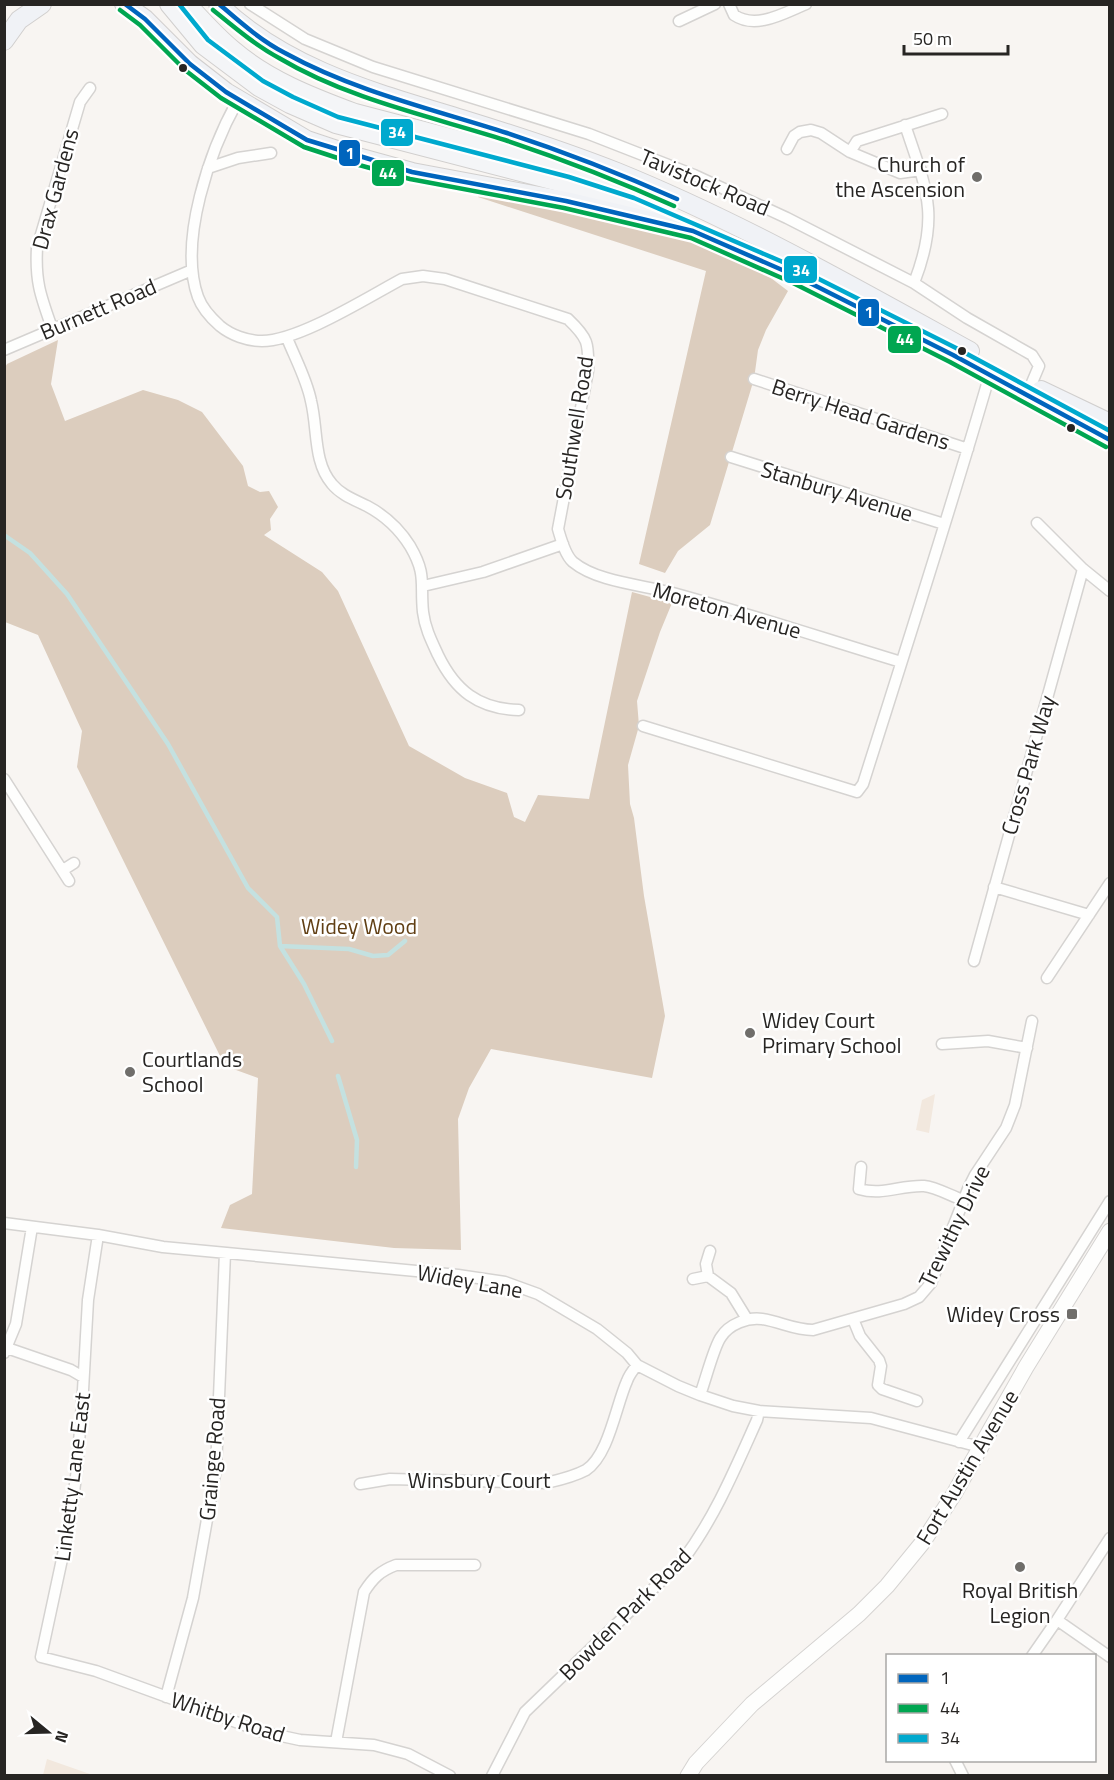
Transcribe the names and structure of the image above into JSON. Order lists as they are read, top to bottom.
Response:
{
  "streets": {
    "main road": ["Fort Austin Avenue"],
    "street": [
      "Tavistock Road",
      "Drax Gardens",
      "Burnett Road",
      "Berry Head Gardens",
      "Southwell Road",
      "Stanbury Avenue",
      "Moreton Avenue",
      "Cross Park Way",
      "Trewithy Drive",
      "Widey Lane",
      "Grainge Road",
      "Linketty Lane East",
      "Winsbury Court",
      "Bowden Park Road",
      "Whitby Road"
    ]
  },
  "crossings": [
    ["Drax Gardens", "Burnett Road"],
    ["Burnett Road", "Southwell Road"],
    ["Southwell Road", "Moreton Avenue"],
    ["Widey Lane", "Grainge Road"],
    ["Widey Lane", "Fort Austin Avenue"],
    ["Widey Lane", "Winsbury Court"],
    ["Widey Lane", "Bowden Park Road"],
    ["Grainge Road", "Whitby Road"],
    ["Linketty Lane East", "Whitby Road"]
  ],
  "parks": ["Widey Wood"],
  "places": {
    "other": [
      "Church of the Ascension",
      "Widey Court Primary School",
      "Courtlands School",
      "Royal British Legion"
    ],
    "transit": ["Widey Cross"]
  },
  "lines": ["transit line 1", "transit line 34", "transit line 44"],
  "legend": ["1", "44", "34"],
  "scale_bar": "50 m",
  "north": "right"
}
